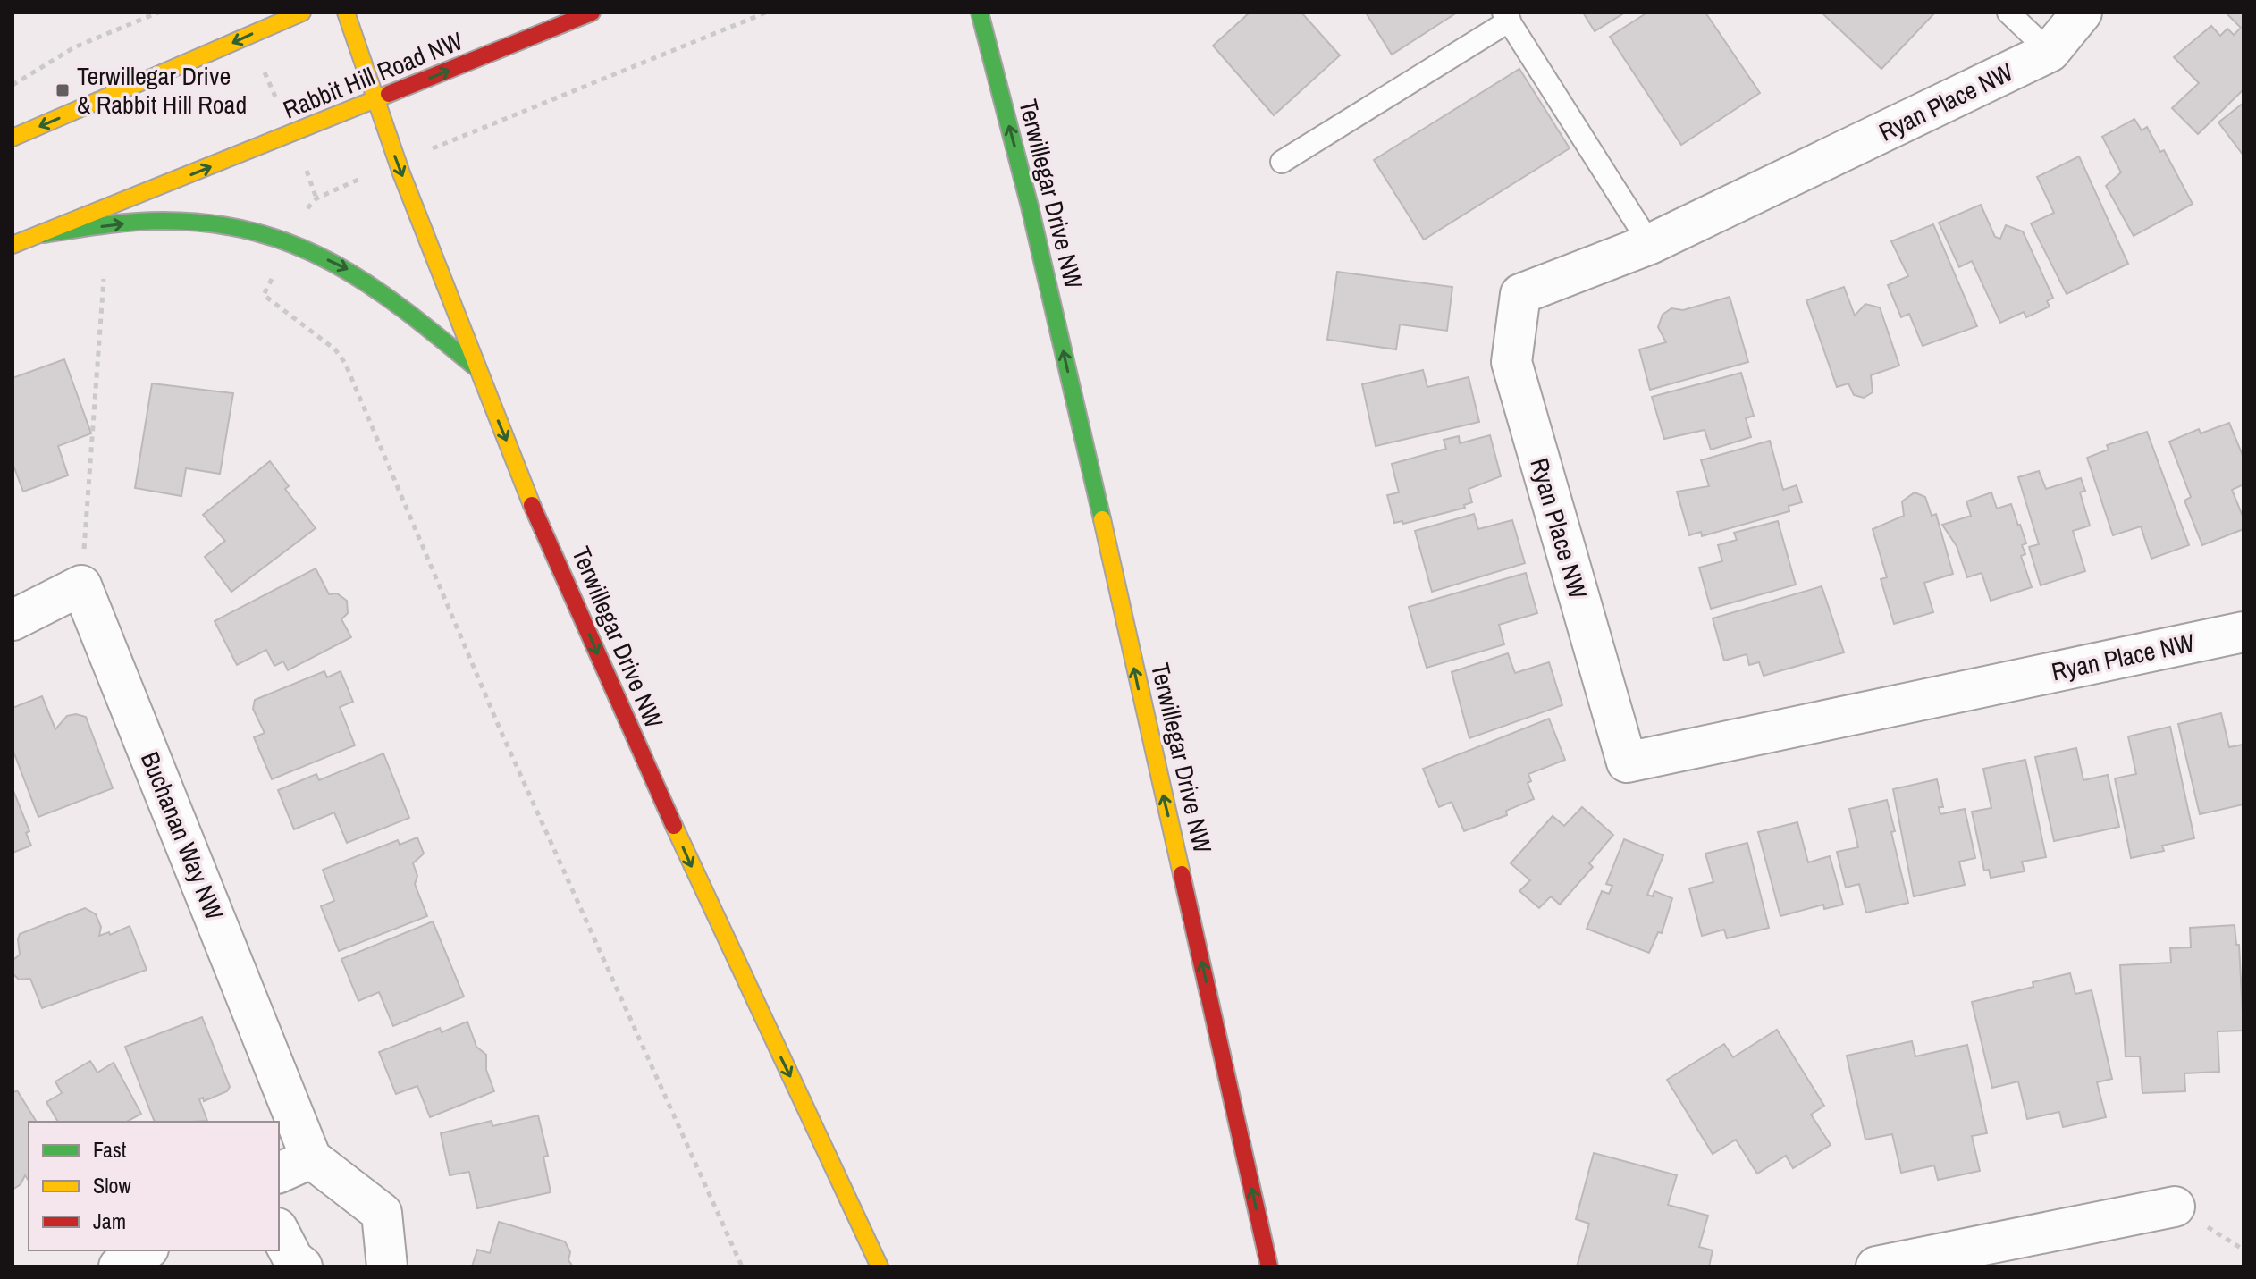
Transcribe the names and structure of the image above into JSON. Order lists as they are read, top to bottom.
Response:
{
  "streets": {
    "main road": ["Rabbit Hill Road NW", "Terwillegar Drive NW"],
    "street": ["Ryan Place NW", "Buchanan Way NW"]
  },
  "crossings": [
    ["Rabbit Hill Road NW", "Terwillegar Drive NW"]
  ],
  "places": {
    "transit": ["Terwillegar Drive & Rabbit Hill Road"]
  },
  "legend": ["Fast", "Slow", "Jam"]
}
